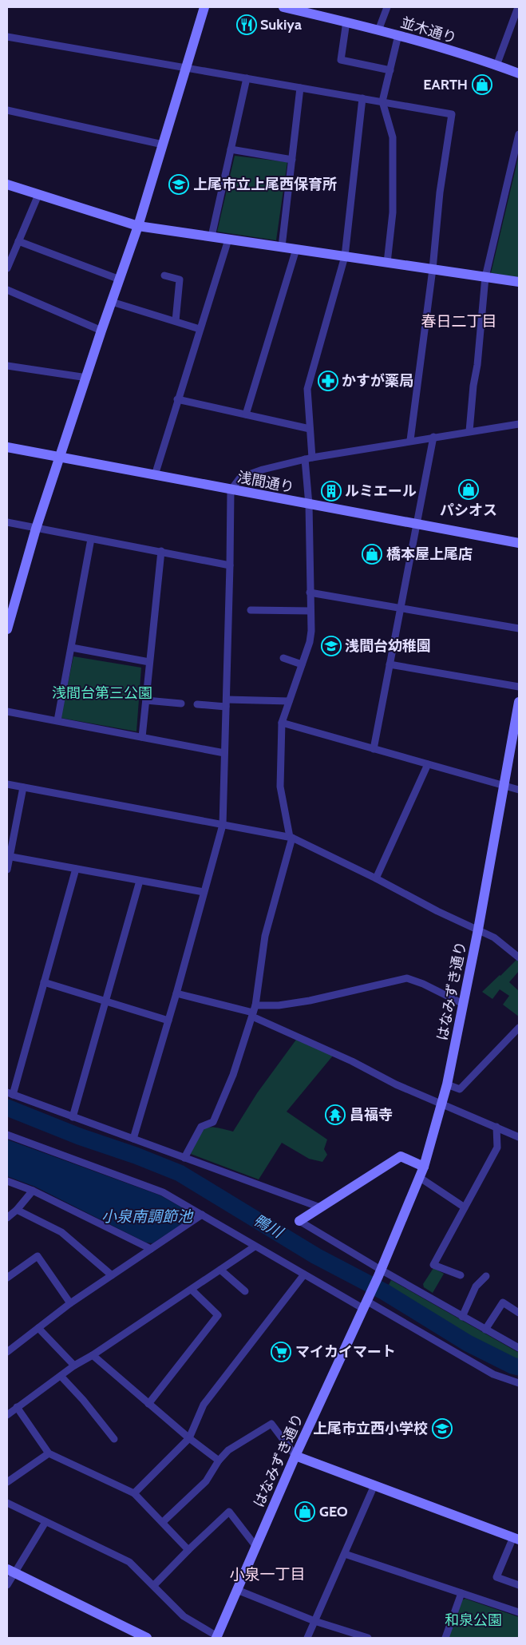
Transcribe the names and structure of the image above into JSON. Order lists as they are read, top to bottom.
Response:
{
  "streets": {
    "street": ["並木通り", "浅間通り", "はなみずき通り"]
  },
  "districts": ["春日二丁目", "小泉一丁目"],
  "water": ["小泉南調節池", "鴨川"],
  "parks": ["浅間台第三公園", "和泉公園"],
  "places": {
    "restaurant": ["Sukiya"],
    "shop": [
      "EARTH",
      "パシオス",
      "橋本屋上尾店",
      "GEO"
    ],
    "school or university": ["上尾市立上尾西保育所", "浅間台幼稚園", "上尾市立西小学校"],
    "pharmacy": ["かすが薬局"],
    "building": ["ルミエール"],
    "temple": ["昌福寺"],
    "supermarket": ["マイカイマート"]
  }
}
